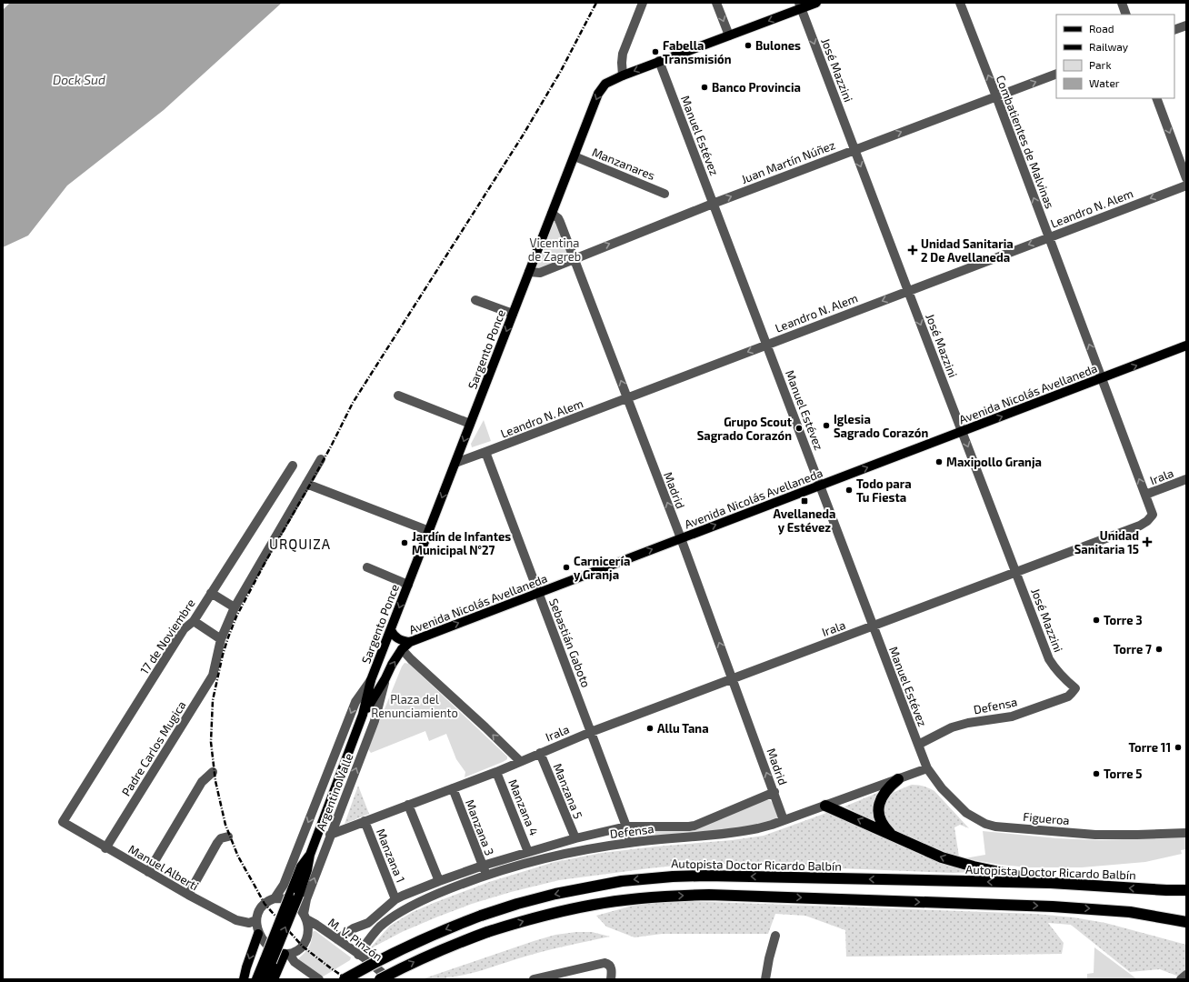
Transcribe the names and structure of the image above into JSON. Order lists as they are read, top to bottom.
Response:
{
  "streets": {
    "highway": ["Autopista Doctor Ricardo Balbín"],
    "main road": ["Sargento Ponce", "Avenida Nicolás Avellaneda"],
    "street": [
      "José Mazzini",
      "Manuel Estévez",
      "Combatientes de Malvinas",
      "Juan Martín Núñez",
      "Manzanares",
      "Leandro N. Alem",
      "Irala",
      "Madrid",
      "17 de Noviembre",
      "Sebastián Gaboto",
      "Defensa",
      "Padre Carlos Mugica",
      "Manzana 5",
      "Argentino Valle",
      "Manzana 4",
      "Figueroa",
      "Manzana 3",
      "Manzana 1",
      "Manuel Alberti",
      "M. V. Pinzón"
    ]
  },
  "crossings": [
    ["José Mazzini", "Juan Martín Núñez"],
    ["José Mazzini", "Leandro N. Alem"],
    ["José Mazzini", "Sargento Ponce"],
    ["José Mazzini", "Avenida Nicolás Avellaneda"],
    ["José Mazzini", "Irala"],
    ["José Mazzini", "Defensa"],
    ["Manuel Estévez", "Juan Martín Núñez"],
    ["Manuel Estévez", "Leandro N. Alem"],
    ["Manuel Estévez", "Sargento Ponce"],
    ["Manuel Estévez", "Avenida Nicolás Avellaneda"],
    ["Manuel Estévez", "Irala"],
    ["Manuel Estévez", "Defensa"],
    ["Manuel Estévez", "Figueroa"],
    ["Combatientes de Malvinas", "Juan Martín Núñez"],
    ["Combatientes de Malvinas", "Leandro N. Alem"],
    ["Combatientes de Malvinas", "Avenida Nicolás Avellaneda"],
    ["Combatientes de Malvinas", "Irala"],
    ["Juan Martín Núñez", "Sargento Ponce"],
    ["Juan Martín Núñez", "Madrid"],
    ["Manzanares", "Sargento Ponce"],
    ["Leandro N. Alem", "Sargento Ponce"],
    ["Leandro N. Alem", "Madrid"],
    ["Leandro N. Alem", "Sebastián Gaboto"],
    ["Sargento Ponce", "Avenida Nicolás Avellaneda"],
    ["Sargento Ponce", "Madrid"],
    ["Sargento Ponce", "Argentino Valle"],
    ["Avenida Nicolás Avellaneda", "Madrid"],
    ["Avenida Nicolás Avellaneda", "Sebastián Gaboto"],
    ["Avenida Nicolás Avellaneda", "Argentino Valle"],
    ["Irala", "Madrid"],
    ["Irala", "Sebastián Gaboto"],
    ["Irala", "Manzana 5"],
    ["Irala", "Argentino Valle"],
    ["Irala", "Manzana 4"],
    ["Irala", "Manzana 3"],
    ["Irala", "Manzana 1"],
    ["Madrid", "Defensa"],
    ["17 de Noviembre", "Manuel Alberti"],
    ["Sebastián Gaboto", "Defensa"],
    ["Defensa", "Figueroa"],
    ["Defensa", "Manzana 3"],
    ["Defensa", "M. V. Pinzón"],
    ["Padre Carlos Mugica", "Manuel Alberti"],
    ["Argentino Valle", "Manuel Alberti"],
    ["Argentino Valle", "M. V. Pinzón"],
    ["Manuel Alberti", "M. V. Pinzón"]
  ],
  "one_way": [
    "José Mazzini",
    "Combatientes de Malvinas",
    "Juan Martín Núñez",
    "Leandro N. Alem",
    "Sargento Ponce",
    "Avenida Nicolás Avellaneda",
    "Madrid"
  ],
  "districts": ["URQUIZA"],
  "water": ["Dock Sud"],
  "parks": ["Vicentina de Zagreb", "Plaza del Renunciamiento"],
  "places": {
    "other": [
      "Bulones",
      "Fabella Transmisión",
      "Banco Provincia",
      "Iglesia Sagrado Corazón",
      "Grupo Scout Sagrado Corazón",
      "Maxipollo Granja",
      "Todo para Tu Fiesta",
      "Jardín de Infantes Municipal N°27",
      "Carnicería y Granja",
      "Torre 3",
      "Torre 7",
      "Allu Tana",
      "Torre 11",
      "Torre 5"
    ],
    "health": ["Unidad Sanitaria 2 De Avellaneda", "Unidad Sanitaria 15"],
    "transit": ["Avellaneda y Estévez"]
  },
  "legend": [
    "Road",
    "Railway",
    "Park",
    "Water"
  ]
}
